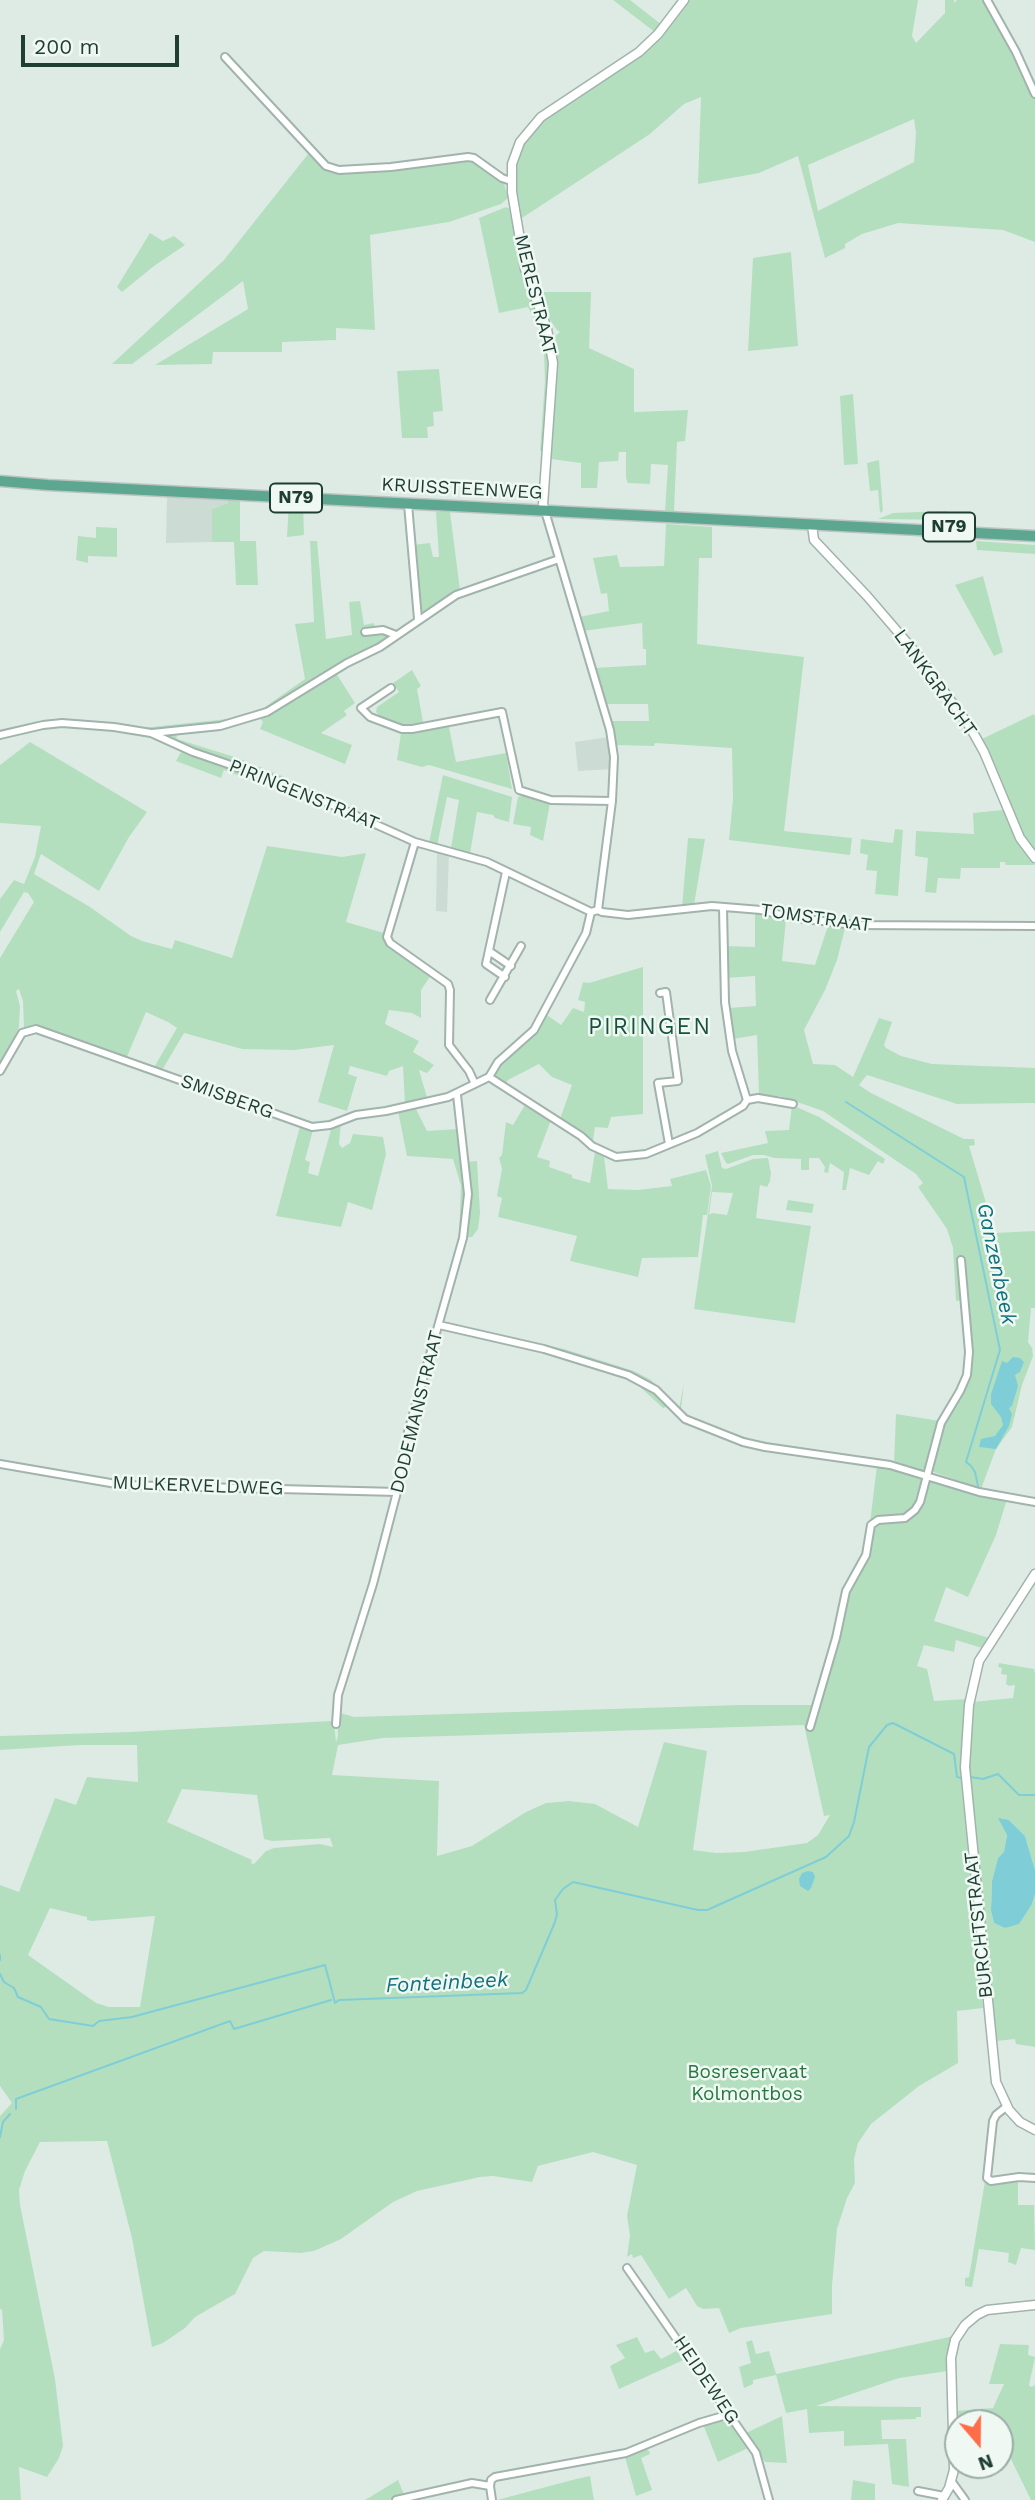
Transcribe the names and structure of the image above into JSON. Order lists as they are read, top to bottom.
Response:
{
  "streets": {
    "main road": ["KRUISSTEENWEG", "N79"],
    "street": [
      "MERESTRAAT",
      "LANKGRACHT",
      "PIRINGENSTRAAT",
      "TOMSTRAAT",
      "SMISBERG",
      "DODEMANSTRAAT",
      "MULKERVELDWEG",
      "BURCHTSTRAAT",
      "HEIDEWEG"
    ]
  },
  "crossings": [
    ["MERESTRAAT", "KRUISSTEENWEG"],
    ["MERESTRAAT", "PIRINGENSTRAAT"],
    ["MERESTRAAT", "TOMSTRAAT"],
    ["MERESTRAAT", "SMISBERG"],
    ["KRUISSTEENWEG", "LANKGRACHT"],
    ["PIRINGENSTRAAT", "TOMSTRAAT"],
    ["SMISBERG", "DODEMANSTRAAT"],
    ["DODEMANSTRAAT", "MULKERVELDWEG"]
  ],
  "districts": ["PIRINGEN"],
  "water": ["Ganzenbeek", "Fonteinbeek"],
  "parks": ["Bosreservaat Kolmontbos"],
  "scale_bar": "200 m",
  "north": "bottom"
}
